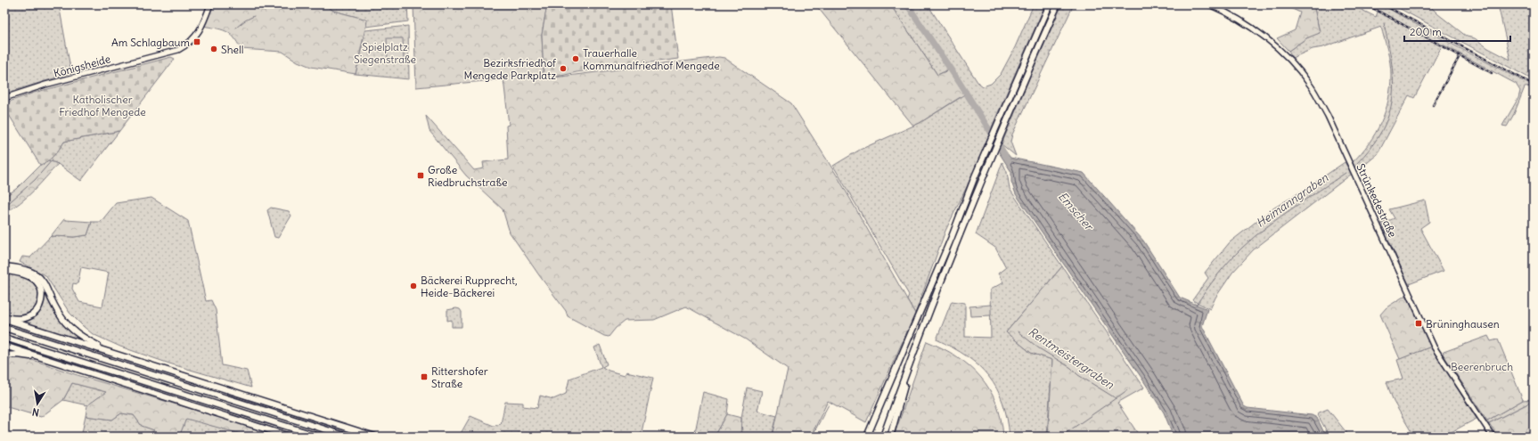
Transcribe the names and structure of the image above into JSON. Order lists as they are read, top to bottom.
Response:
{
  "streets": {
    "main road": ["Königsheide", "Strünkedestraße"]
  },
  "water": ["Heimanngraben", "Emscher", "Rentmeistergraben"],
  "parks": ["Spielplatz Siegenstraße", "Katholischer Friedhof Mengede", "Beerenbruch"],
  "places": {
    "transit": [
      "Am Schlagbaum",
      "Große Riedbruchstraße",
      "Brüninghausen",
      "Rittershofer Straße"
    ],
    "other": [
      "Shell",
      "Trauerhalle Kommunalfriedhof Mengede",
      "Bezirksfriedhof Mengede Parkplatz",
      "Bäckerei Rupprecht, Heide-Bäckerei"
    ]
  },
  "scale_bar": "200 m",
  "north": "bottom"
}
